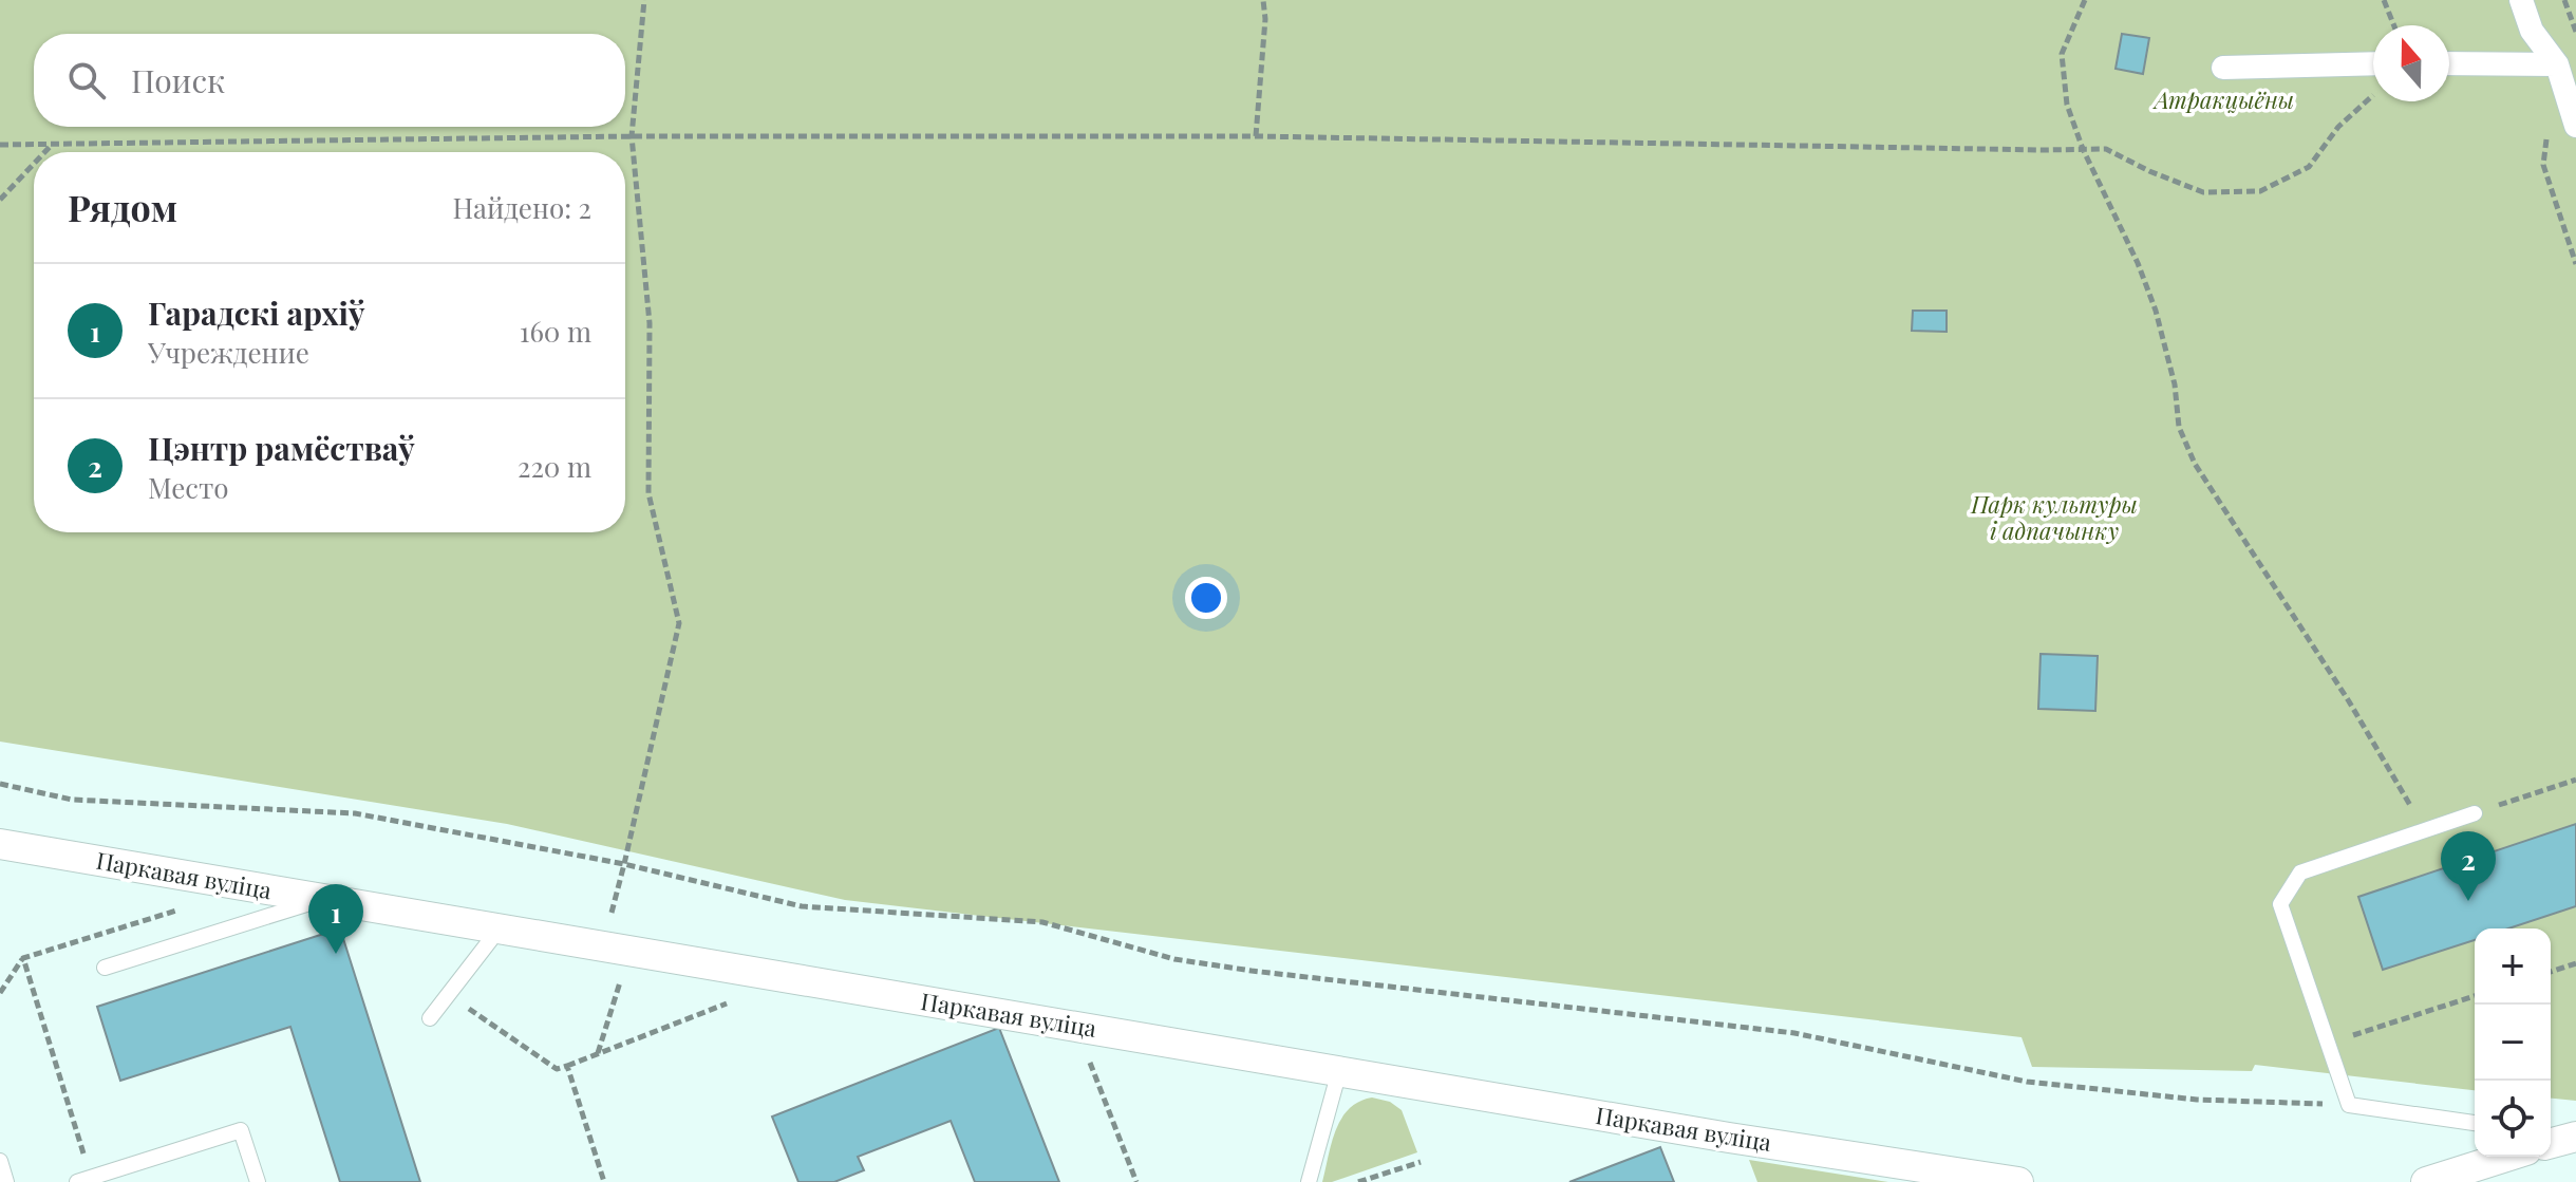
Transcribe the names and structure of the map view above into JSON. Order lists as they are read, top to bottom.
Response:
{
  "streets": {
    "street": ["Паркавая вуліца"]
  },
  "parks": ["Атракцыёны", "Парк культуры і адпачынку"],
  "north": "top",
  "page": {
    "search": "Поиск",
    "heading": ["Рядом", "Найдено: 2"],
    "list": [
      {
        "mark": "1",
        "name": "Гарадскі архіў",
        "note": "Учреждение",
        "value": "160 m"
      },
      {
        "mark": "2",
        "name": "Цэнтр рамёстваў",
        "note": "Место",
        "value": "220 m"
      }
    ],
    "pins": ["2", "1"],
    "map_buttons": ["+", "−"]
  }
}
